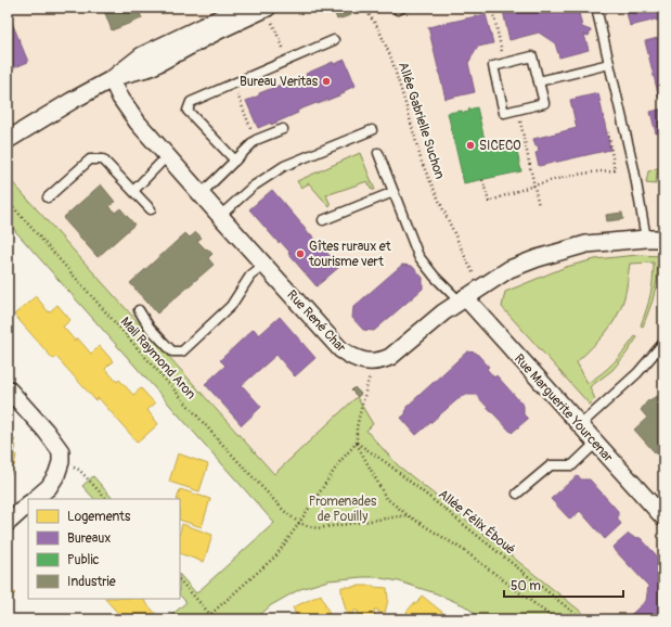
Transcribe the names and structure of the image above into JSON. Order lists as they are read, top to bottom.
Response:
{
  "streets": {
    "street": ["Rue René Char", "Rue Marguerite Yourcenar"],
    "path": ["Allée Gabrielle Suchon", "Mail Raymond Aron", "Allée Félix Éboué"]
  },
  "parks": ["Promenades de Pouilly"],
  "places": ["Bureau Veritas", "SICECO", "Gîtes ruraux et tourisme vert"],
  "legend": [
    "Logements",
    "Bureaux",
    "Public",
    "Industrie"
  ],
  "scale_bar": "50 m"
}
